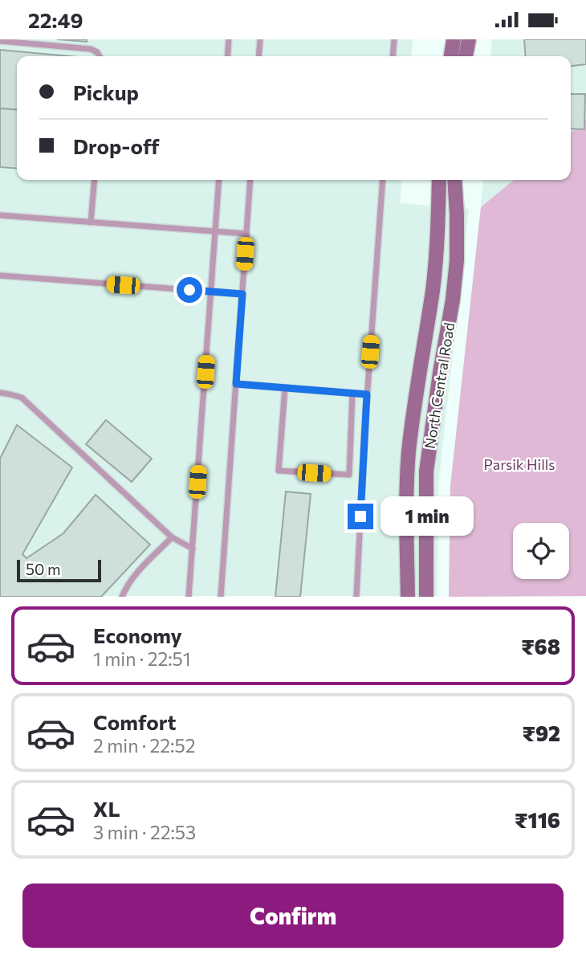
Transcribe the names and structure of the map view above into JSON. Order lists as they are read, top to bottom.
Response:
{
  "streets": {
    "main road": ["North Central Road"]
  },
  "parks": ["Parsik Hills"],
  "scale_bar": "50 m",
  "page": {
    "status": "22:49",
    "banner": ["Pickup", "Drop-off"],
    "bubble": "1 min",
    "scale": "50 m",
    "list": [
      {
        "name": "Economy",
        "note": "1 min · 22:51",
        "value": "₹68"
      },
      {
        "name": "Comfort",
        "note": "2 min · 22:52",
        "value": "₹92"
      },
      {
        "name": "XL",
        "note": "3 min · 22:53",
        "value": "₹116"
      }
    ],
    "buttons": "Confirm"
  }
}
